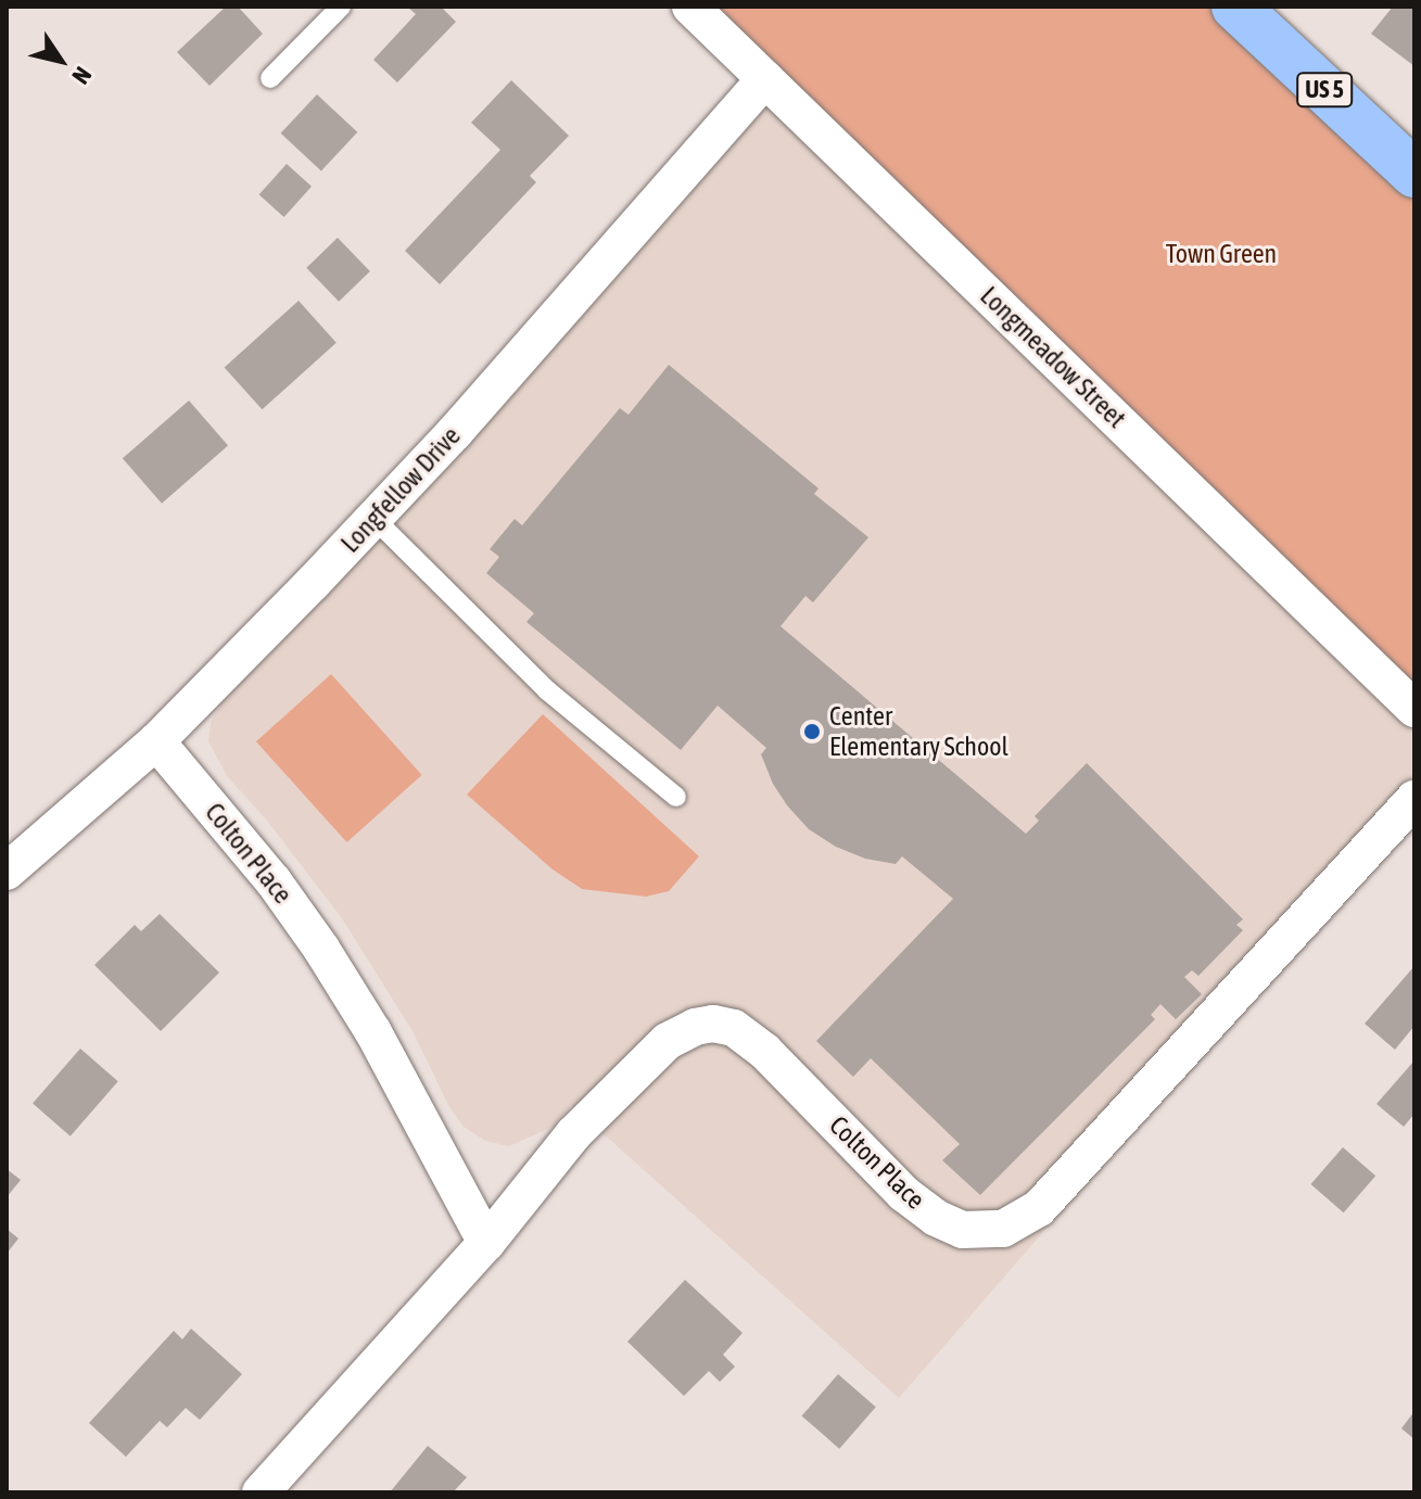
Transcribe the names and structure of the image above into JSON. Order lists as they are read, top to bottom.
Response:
{
  "streets": {
    "main road": ["US 5"],
    "street": ["Longmeadow Street", "Longfellow Drive", "Colton Place"]
  },
  "crossings": [
    ["Longmeadow Street", "Longfellow Drive"],
    ["Longfellow Drive", "Colton Place"]
  ],
  "parks": ["Town Green"],
  "places": ["Center Elementary School"],
  "north": "bottom right"
}
